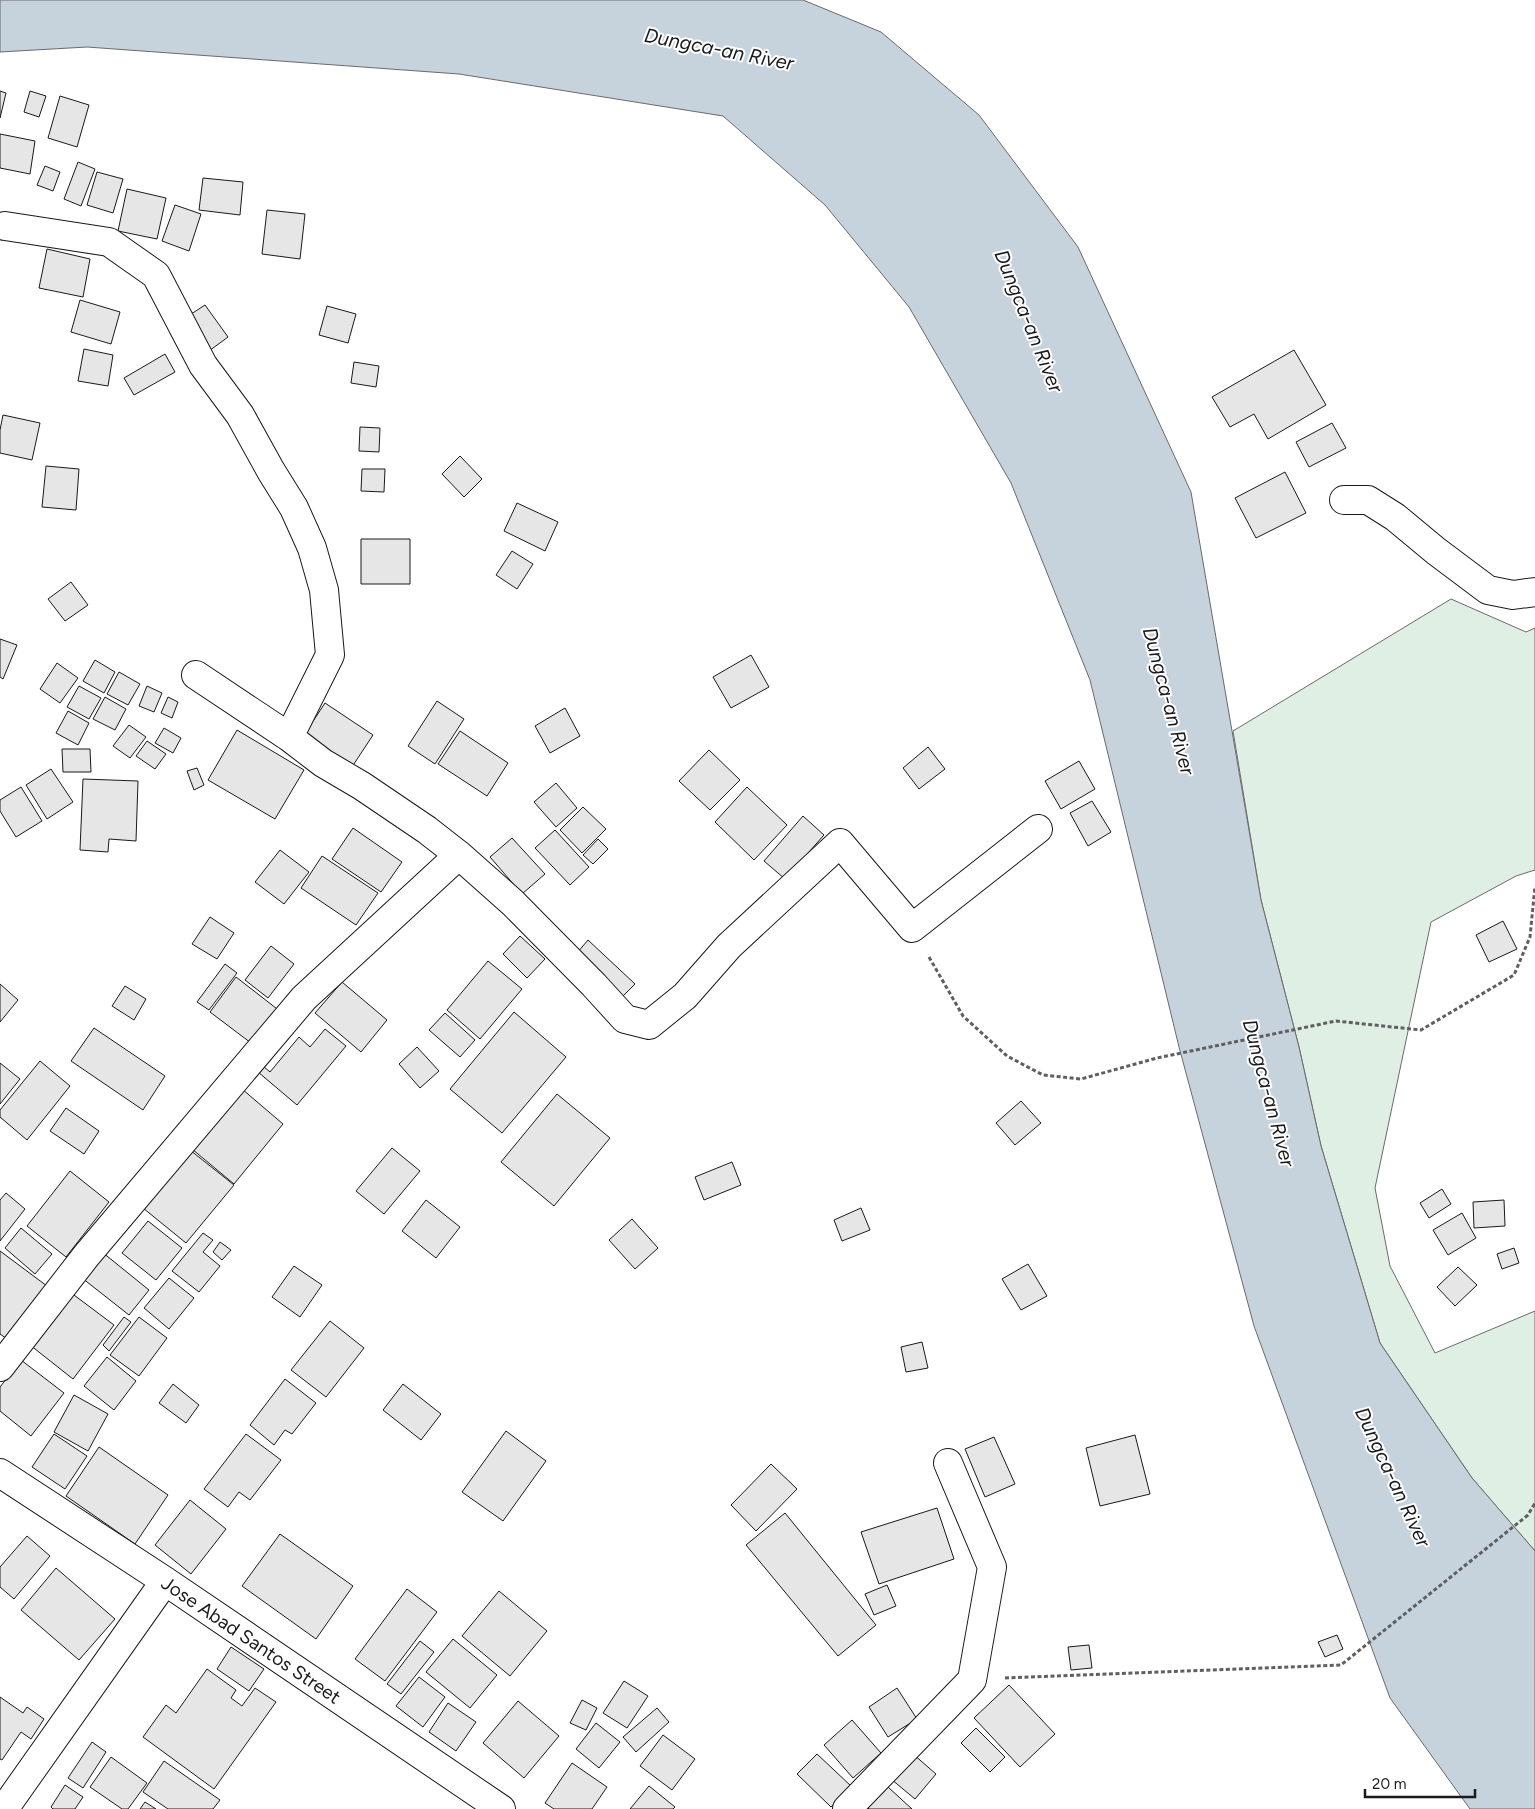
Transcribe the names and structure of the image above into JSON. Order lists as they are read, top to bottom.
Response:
{
  "streets": {
    "street": ["Jose Abad Santos Street"]
  },
  "water": ["Dungca-an River"],
  "scale_bar": "20 m"
}
